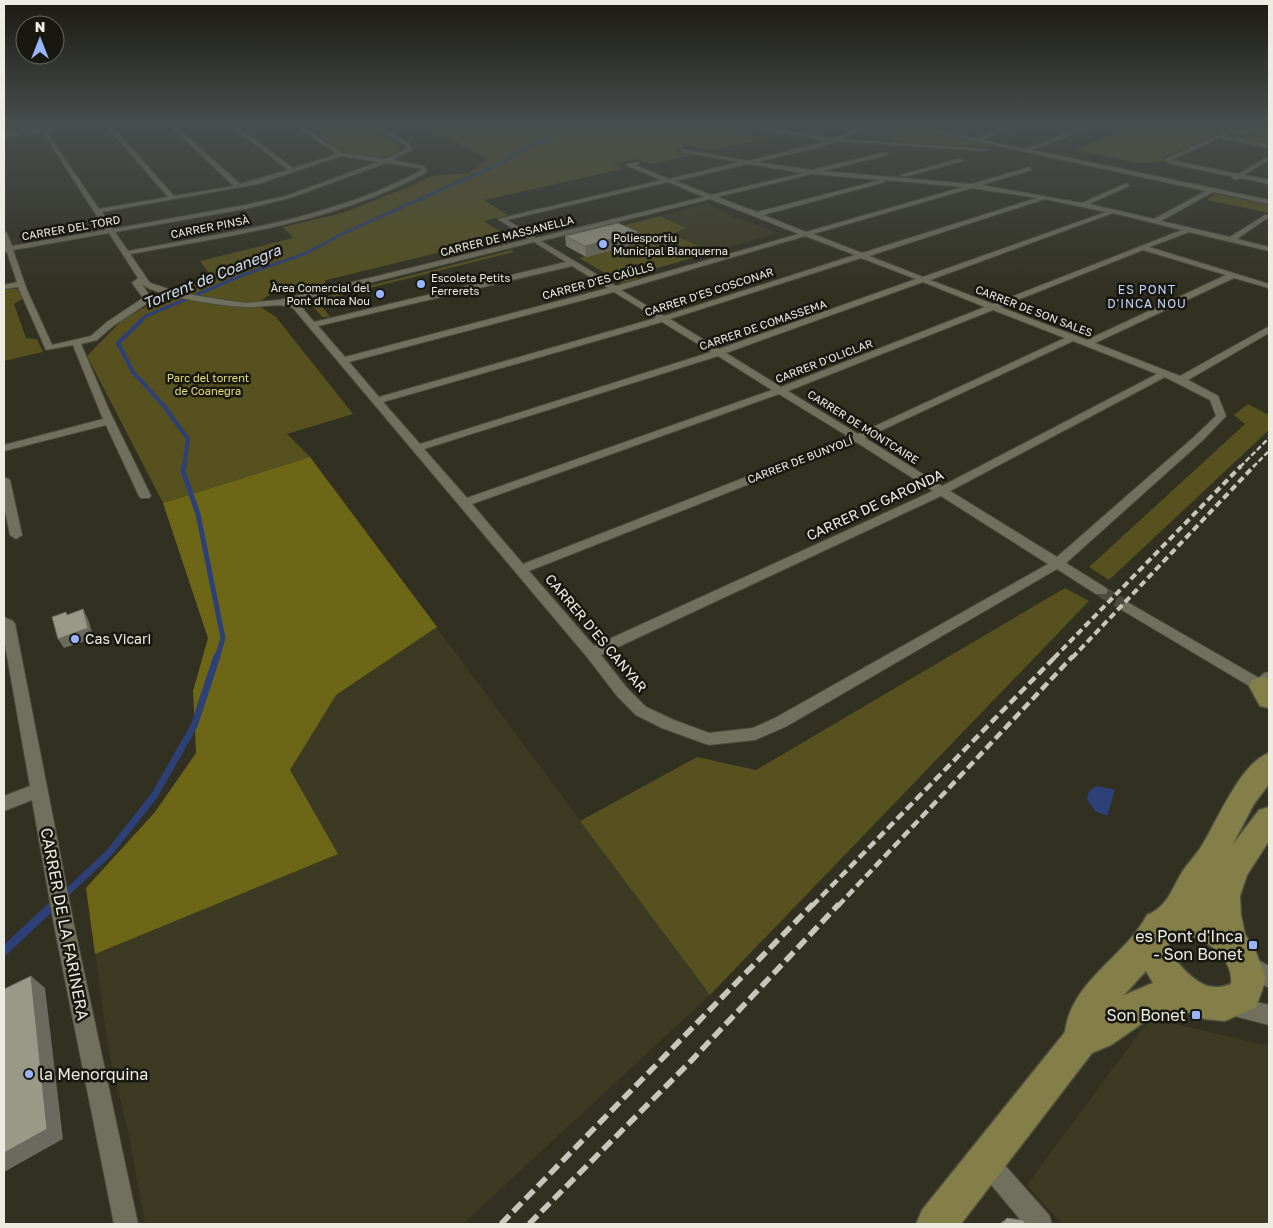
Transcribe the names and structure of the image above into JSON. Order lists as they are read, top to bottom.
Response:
{
  "streets": {
    "street": [
      "CARRER PINSÀ",
      "CARRER DEL TORD",
      "CARRER DE MASSANELLA",
      "CARRER D'ES CAÜLLS",
      "CARRER D'ES COSCONAR",
      "CARRER DE SON SALES",
      "CARRER DE COMASSEMA",
      "CARRER D'OLICLAR",
      "CARRER DE MONTCAIRE",
      "CARRER DE BUNYOLÍ",
      "CARRER DE GARONDA",
      "CARRER D'ES CANYAR",
      "CARRER DE LA FARINERA"
    ]
  },
  "crossings": [
    ["CARRER DE MASSANELLA", "CARRER DE SON SALES"],
    ["CARRER DE MASSANELLA", "CARRER DE MONTCAIRE"],
    ["CARRER DE MASSANELLA", "CARRER D'ES CANYAR"],
    ["CARRER D'ES CAÜLLS", "CARRER DE SON SALES"],
    ["CARRER D'ES CAÜLLS", "CARRER DE MONTCAIRE"],
    ["CARRER D'ES CAÜLLS", "CARRER D'ES CANYAR"],
    ["CARRER D'ES COSCONAR", "CARRER DE SON SALES"],
    ["CARRER D'ES COSCONAR", "CARRER DE MONTCAIRE"],
    ["CARRER D'ES COSCONAR", "CARRER D'ES CANYAR"],
    ["CARRER DE SON SALES", "CARRER DE COMASSEMA"],
    ["CARRER DE SON SALES", "CARRER D'OLICLAR"],
    ["CARRER DE SON SALES", "CARRER DE MONTCAIRE"],
    ["CARRER DE SON SALES", "CARRER DE BUNYOLÍ"],
    ["CARRER DE SON SALES", "CARRER DE GARONDA"],
    ["CARRER DE SON SALES", "CARRER D'ES CANYAR"],
    ["CARRER DE COMASSEMA", "CARRER DE MONTCAIRE"],
    ["CARRER DE COMASSEMA", "CARRER D'ES CANYAR"],
    ["CARRER D'OLICLAR", "CARRER DE MONTCAIRE"],
    ["CARRER D'OLICLAR", "CARRER D'ES CANYAR"],
    ["CARRER DE MONTCAIRE", "CARRER DE BUNYOLÍ"],
    ["CARRER DE MONTCAIRE", "CARRER DE GARONDA"],
    ["CARRER DE MONTCAIRE", "CARRER D'ES CANYAR"],
    ["CARRER DE BUNYOLÍ", "CARRER D'ES CANYAR"],
    ["CARRER DE GARONDA", "CARRER D'ES CANYAR"]
  ],
  "districts": ["ES PONT D'INCA NOU"],
  "water": ["Torrent de Coanegra"],
  "parks": ["Parc del torrent de Coanegra"],
  "places": {
    "other": [
      "Poliesportiu Municipal Blanquerna",
      "Escoleta Petits Ferrerets",
      "Àrea Comercial del Pont d'Inca Nou",
      "Cas Vicari",
      "la Menorquina"
    ],
    "transit": ["es Pont d'Inca - Son Bonet", "Son Bonet"]
  },
  "north": "top"
}
